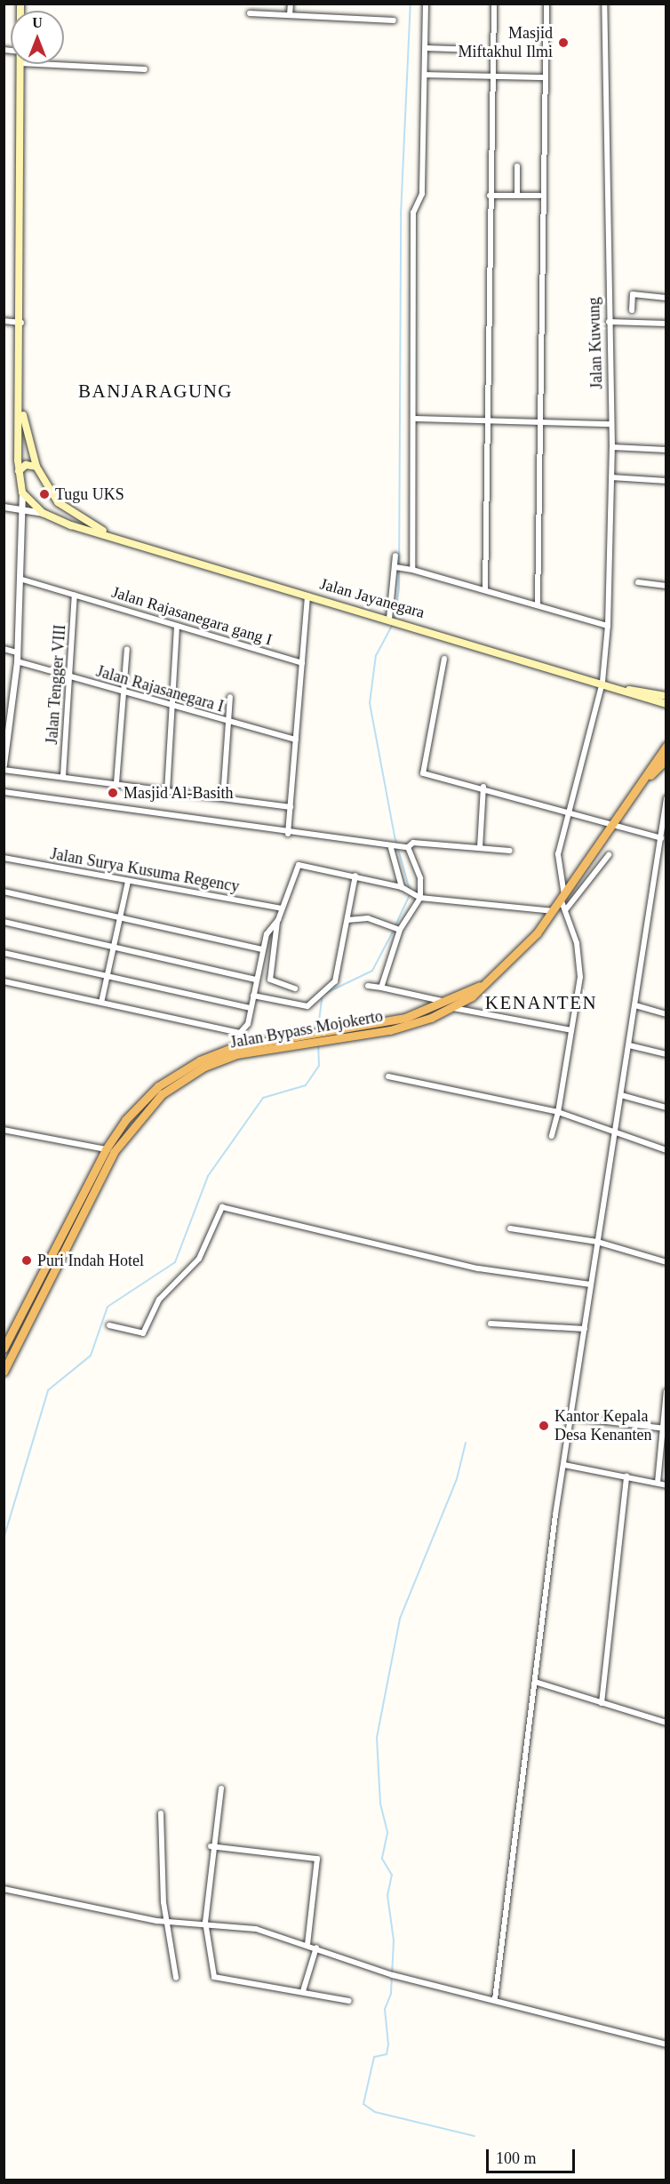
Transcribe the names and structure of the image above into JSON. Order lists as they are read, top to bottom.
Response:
{
  "streets": {
    "highway": ["Jalan Bypass Mojokerto"],
    "main road": ["Jalan Jayanegara"],
    "street": [
      "Jalan Kuwung",
      "Jalan Rajasanegara gang I",
      "Jalan Tengger VIII",
      "Jalan Rajasanegara I",
      "Jalan Surya Kusuma Regency"
    ]
  },
  "crossings": [
    ["Jalan Kuwung", "Jalan Jayanegara"],
    ["Jalan Kuwung", "Jalan Bypass Mojokerto"],
    ["Jalan Rajasanegara gang I", "Jalan Tengger VIII"],
    ["Jalan Tengger VIII", "Jalan Rajasanegara I"]
  ],
  "districts": ["BANJARAGUNG", "KENANTEN"],
  "places": [
    "Masjid Miftakhul Ilmi",
    "Tugu UKS",
    "Masjid Al-Basith",
    "Puri Indah Hotel",
    "Kantor Kepala Desa Kenanten"
  ],
  "scale_bar": "100 m",
  "north": "top"
}
